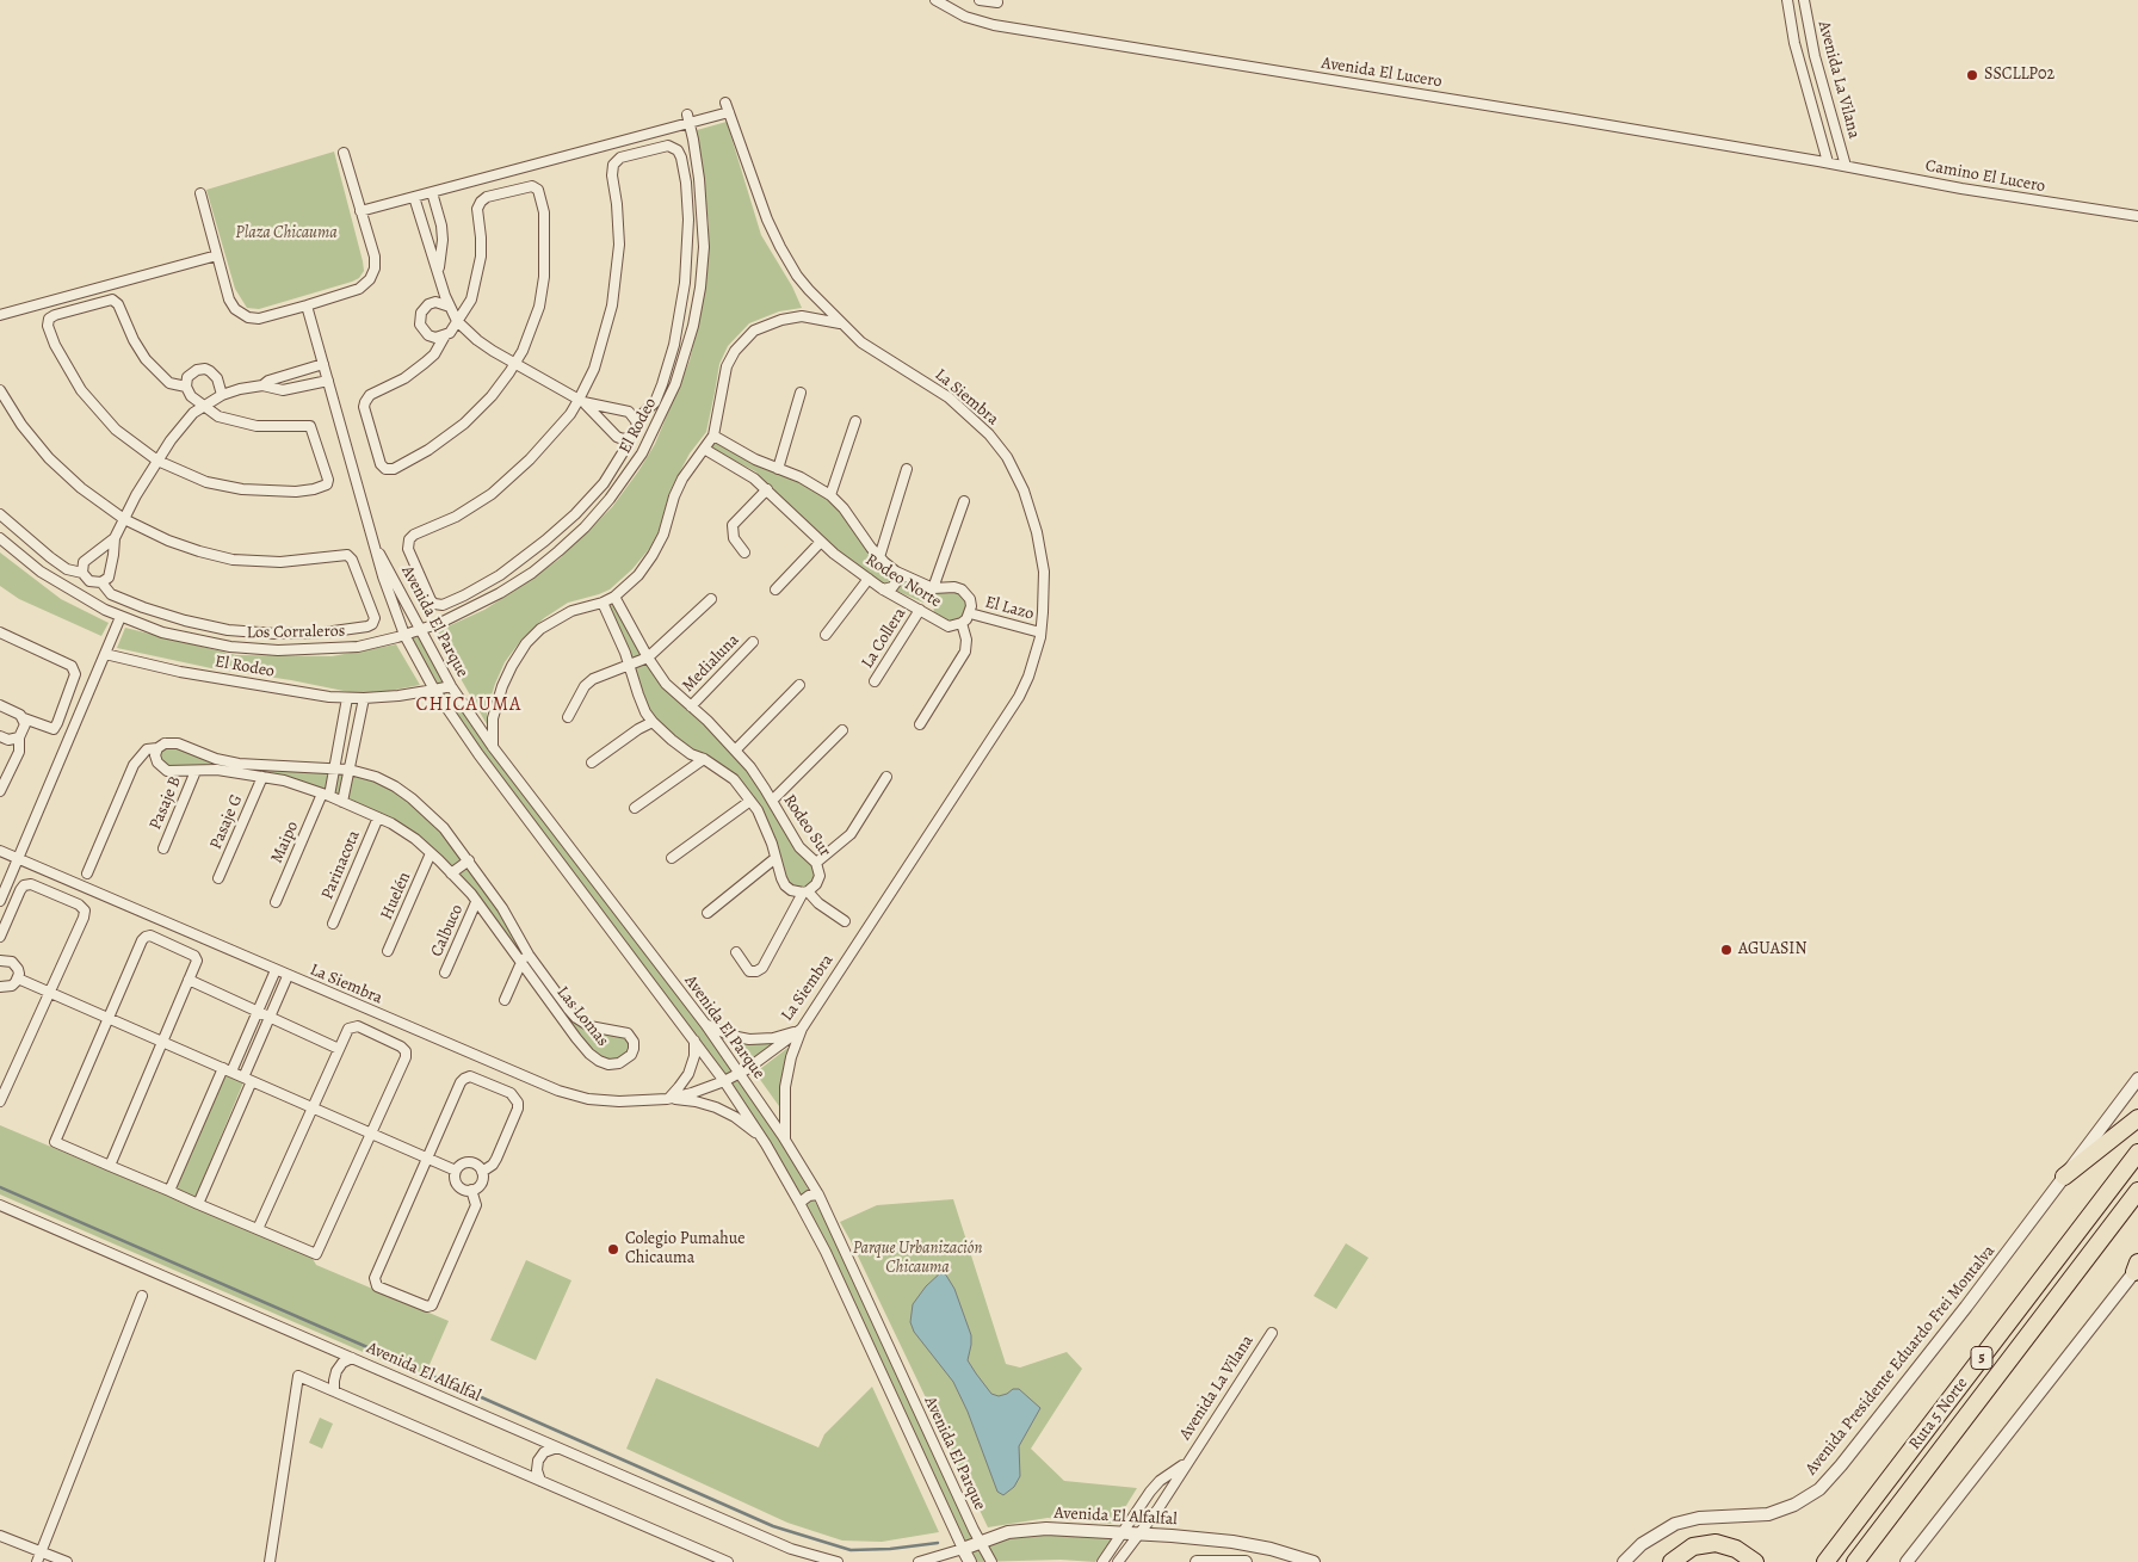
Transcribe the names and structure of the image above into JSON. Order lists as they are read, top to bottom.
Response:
{
  "streets": {
    "highway": ["5", "Ruta 5 Norte"],
    "street": [
      "Avenida El Lucero",
      "Avenida La Vilana",
      "Camino El Lucero",
      "La Siembra",
      "El Rodeo",
      "Rodeo Norte",
      "El Lazo",
      "Avenida El Parque",
      "Los Corraleros",
      "La Collera",
      "Medialuna",
      "Pasaje B",
      "Pasaje G",
      "Rodeo Sur",
      "Maipo",
      "Parinacota",
      "Huelén",
      "Calbuco",
      "Las Lomas",
      "Avenida Presidente Eduardo Frei Montalva",
      "Avenida El Alfalfal"
    ]
  },
  "crossings": [
    ["Avenida El Lucero", "Avenida La Vilana"],
    ["Avenida El Lucero", "Camino El Lucero"],
    ["Avenida La Vilana", "Camino El Lucero"],
    ["Avenida La Vilana", "Avenida El Alfalfal"],
    ["La Siembra", "El Rodeo"],
    ["La Siembra", "El Lazo"],
    ["La Siembra", "Avenida El Parque"],
    ["El Rodeo", "Avenida El Parque"],
    ["El Rodeo", "Los Corraleros"],
    ["Rodeo Norte", "El Lazo"],
    ["Rodeo Norte", "La Collera"],
    ["Avenida El Parque", "Los Corraleros"],
    ["Avenida El Parque", "Avenida El Alfalfal"],
    ["Medialuna", "Rodeo Sur"],
    ["Pasaje B", "Las Lomas"],
    ["Pasaje G", "Las Lomas"],
    ["Maipo", "Las Lomas"],
    ["Parinacota", "Las Lomas"],
    ["Huelén", "Las Lomas"],
    ["Calbuco", "Las Lomas"]
  ],
  "districts": ["CHICAUMA"],
  "parks": ["Plaza Chicauma", "Parque Urbanización Chicauma"],
  "places": ["SSCLLP02", "AGUASIN", "Colegio Pumahue Chicauma"]
}
